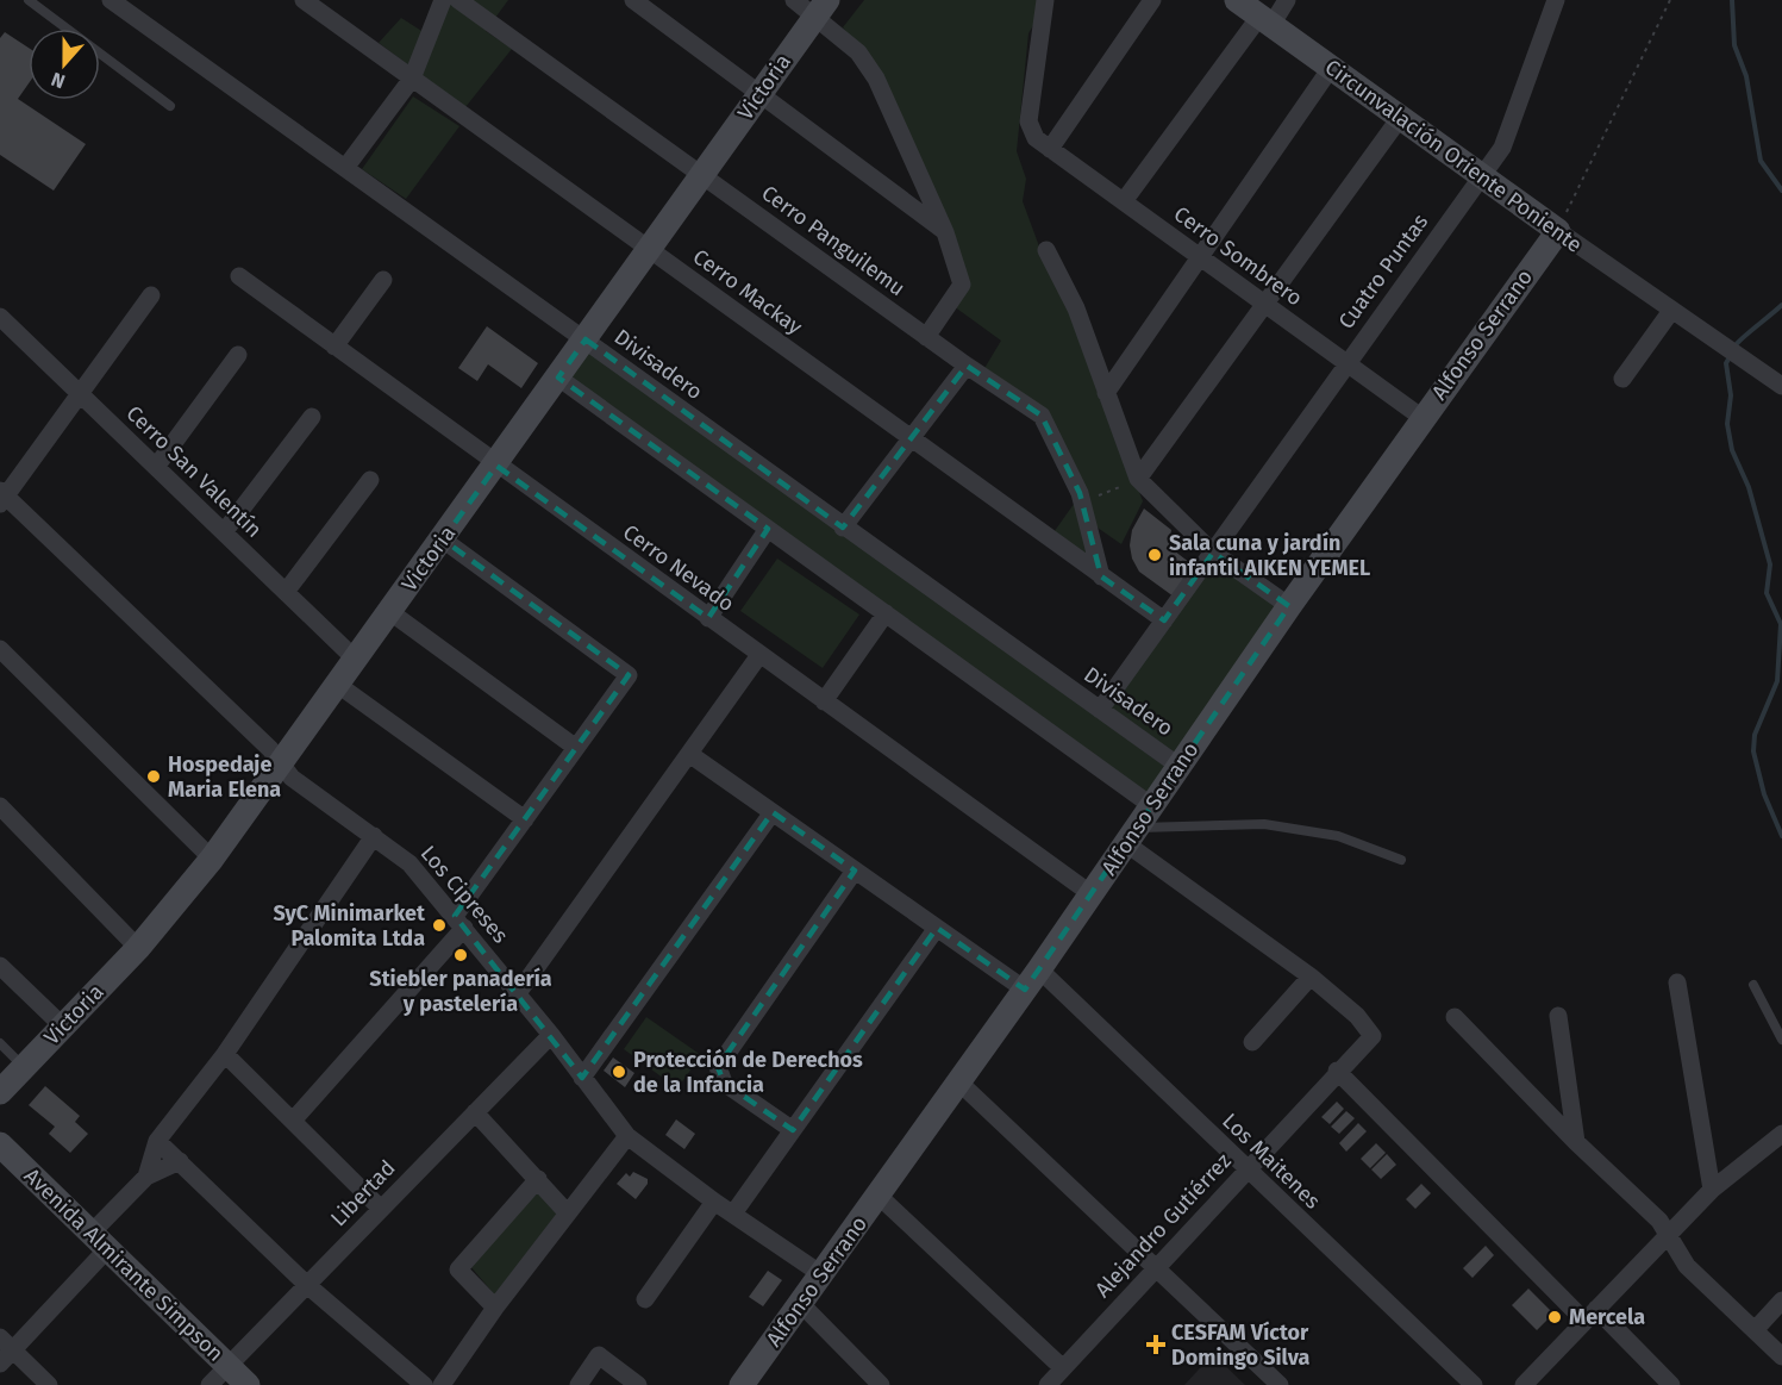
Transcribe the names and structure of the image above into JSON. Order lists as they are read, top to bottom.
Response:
{
  "streets": {
    "street": [
      "Victoria",
      "Circunvalación Oriente Poniente",
      "Cerro Panguilemu",
      "Cerro Sombrero",
      "Cuatro Puntas",
      "Cerro Mackay",
      "Alfonso Serrano",
      "Divisadero",
      "Cerro San Valentín",
      "Cerro Nevado",
      "Los Cipreses",
      "Los Maitenes",
      "Libertad",
      "Alejandro Gutiérrez",
      "Avenida Almirante Simpson"
    ]
  },
  "crossings": [
    ["Victoria", "Cerro Panguilemu"],
    ["Victoria", "Cerro Mackay"],
    ["Victoria", "Divisadero"],
    ["Victoria", "Cerro San Valentín"],
    ["Victoria", "Cerro Nevado"],
    ["Victoria", "Los Cipreses"],
    ["Circunvalación Oriente Poniente", "Cuatro Puntas"],
    ["Circunvalación Oriente Poniente", "Alfonso Serrano"],
    ["Cerro Panguilemu", "Cerro Mackay"],
    ["Cerro Sombrero", "Cuatro Puntas"],
    ["Cerro Sombrero", "Alfonso Serrano"],
    ["Cuatro Puntas", "Cerro Mackay"],
    ["Cuatro Puntas", "Divisadero"],
    ["Alfonso Serrano", "Divisadero"],
    ["Alfonso Serrano", "Cerro Nevado"],
    ["Alfonso Serrano", "Los Cipreses"],
    ["Alfonso Serrano", "Los Maitenes"],
    ["Los Cipreses", "Libertad"],
    ["Los Maitenes", "Alejandro Gutiérrez"],
    ["Libertad", "Avenida Almirante Simpson"]
  ],
  "places": {
    "other": [
      "Sala cuna y jardín infantil AIKEN YEMEL",
      "Hospedaje Maria Elena",
      "SyC Minimarket Palomita Ltda",
      "Stiebler panadería y pastelería",
      "Protección de Derechos de la Infancia",
      "Mercela"
    ],
    "health": ["CESFAM Víctor Domingo Silva"]
  },
  "north": "bottom"
}
